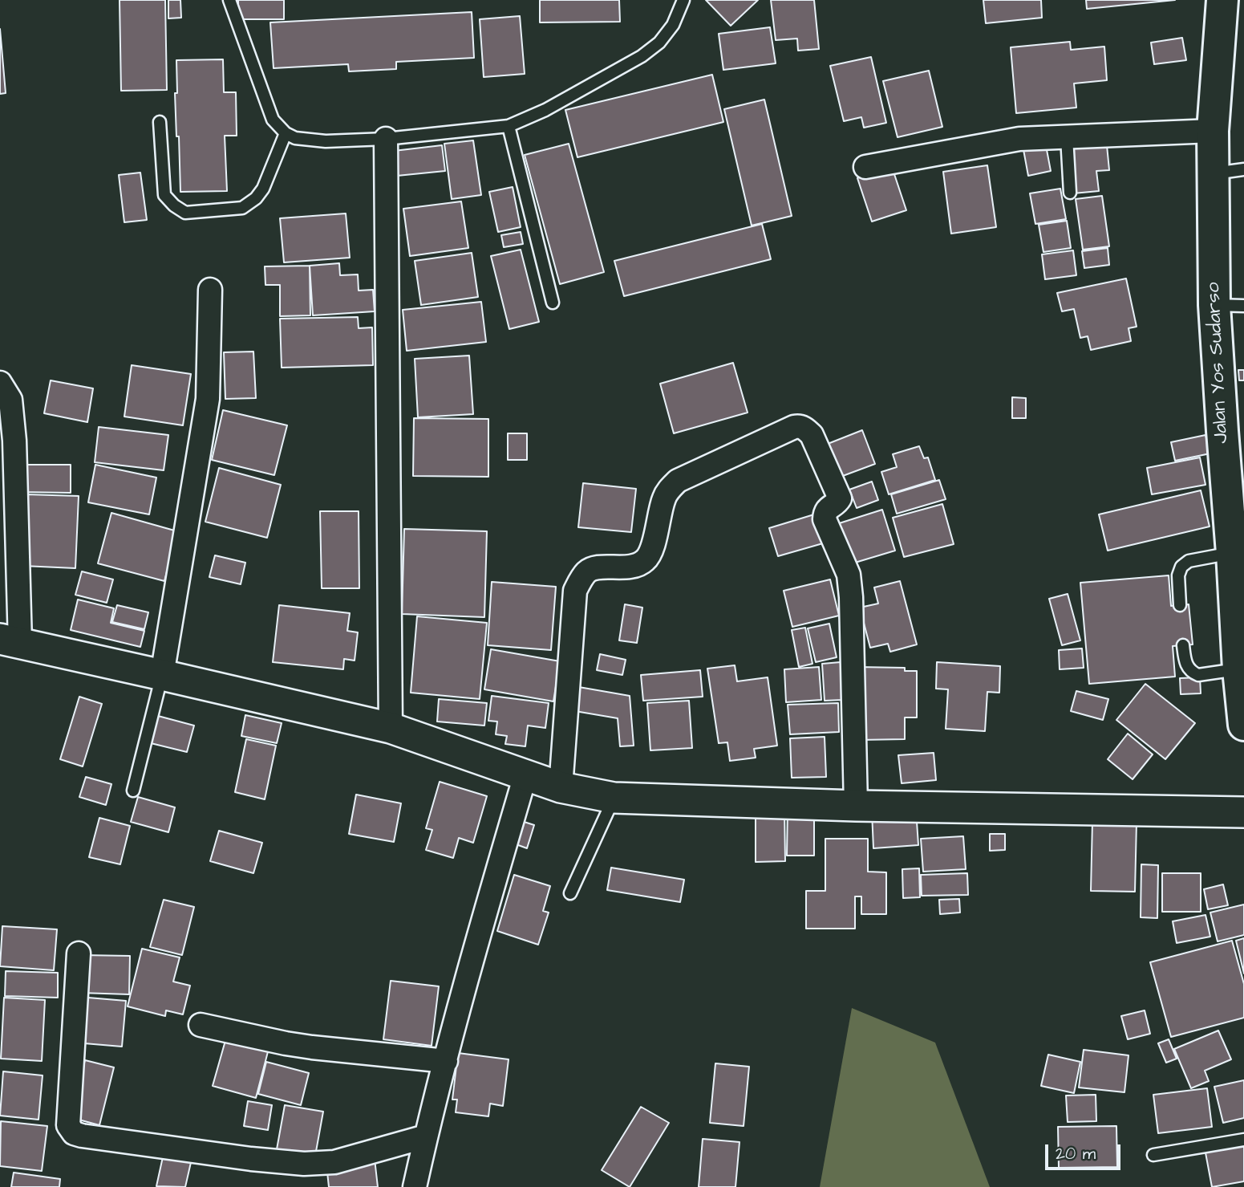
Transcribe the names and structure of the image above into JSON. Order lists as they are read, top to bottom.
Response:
{
  "streets": {
    "highway": ["Jalan Yos Sudarso"]
  },
  "scale_bar": "20 m"
}
